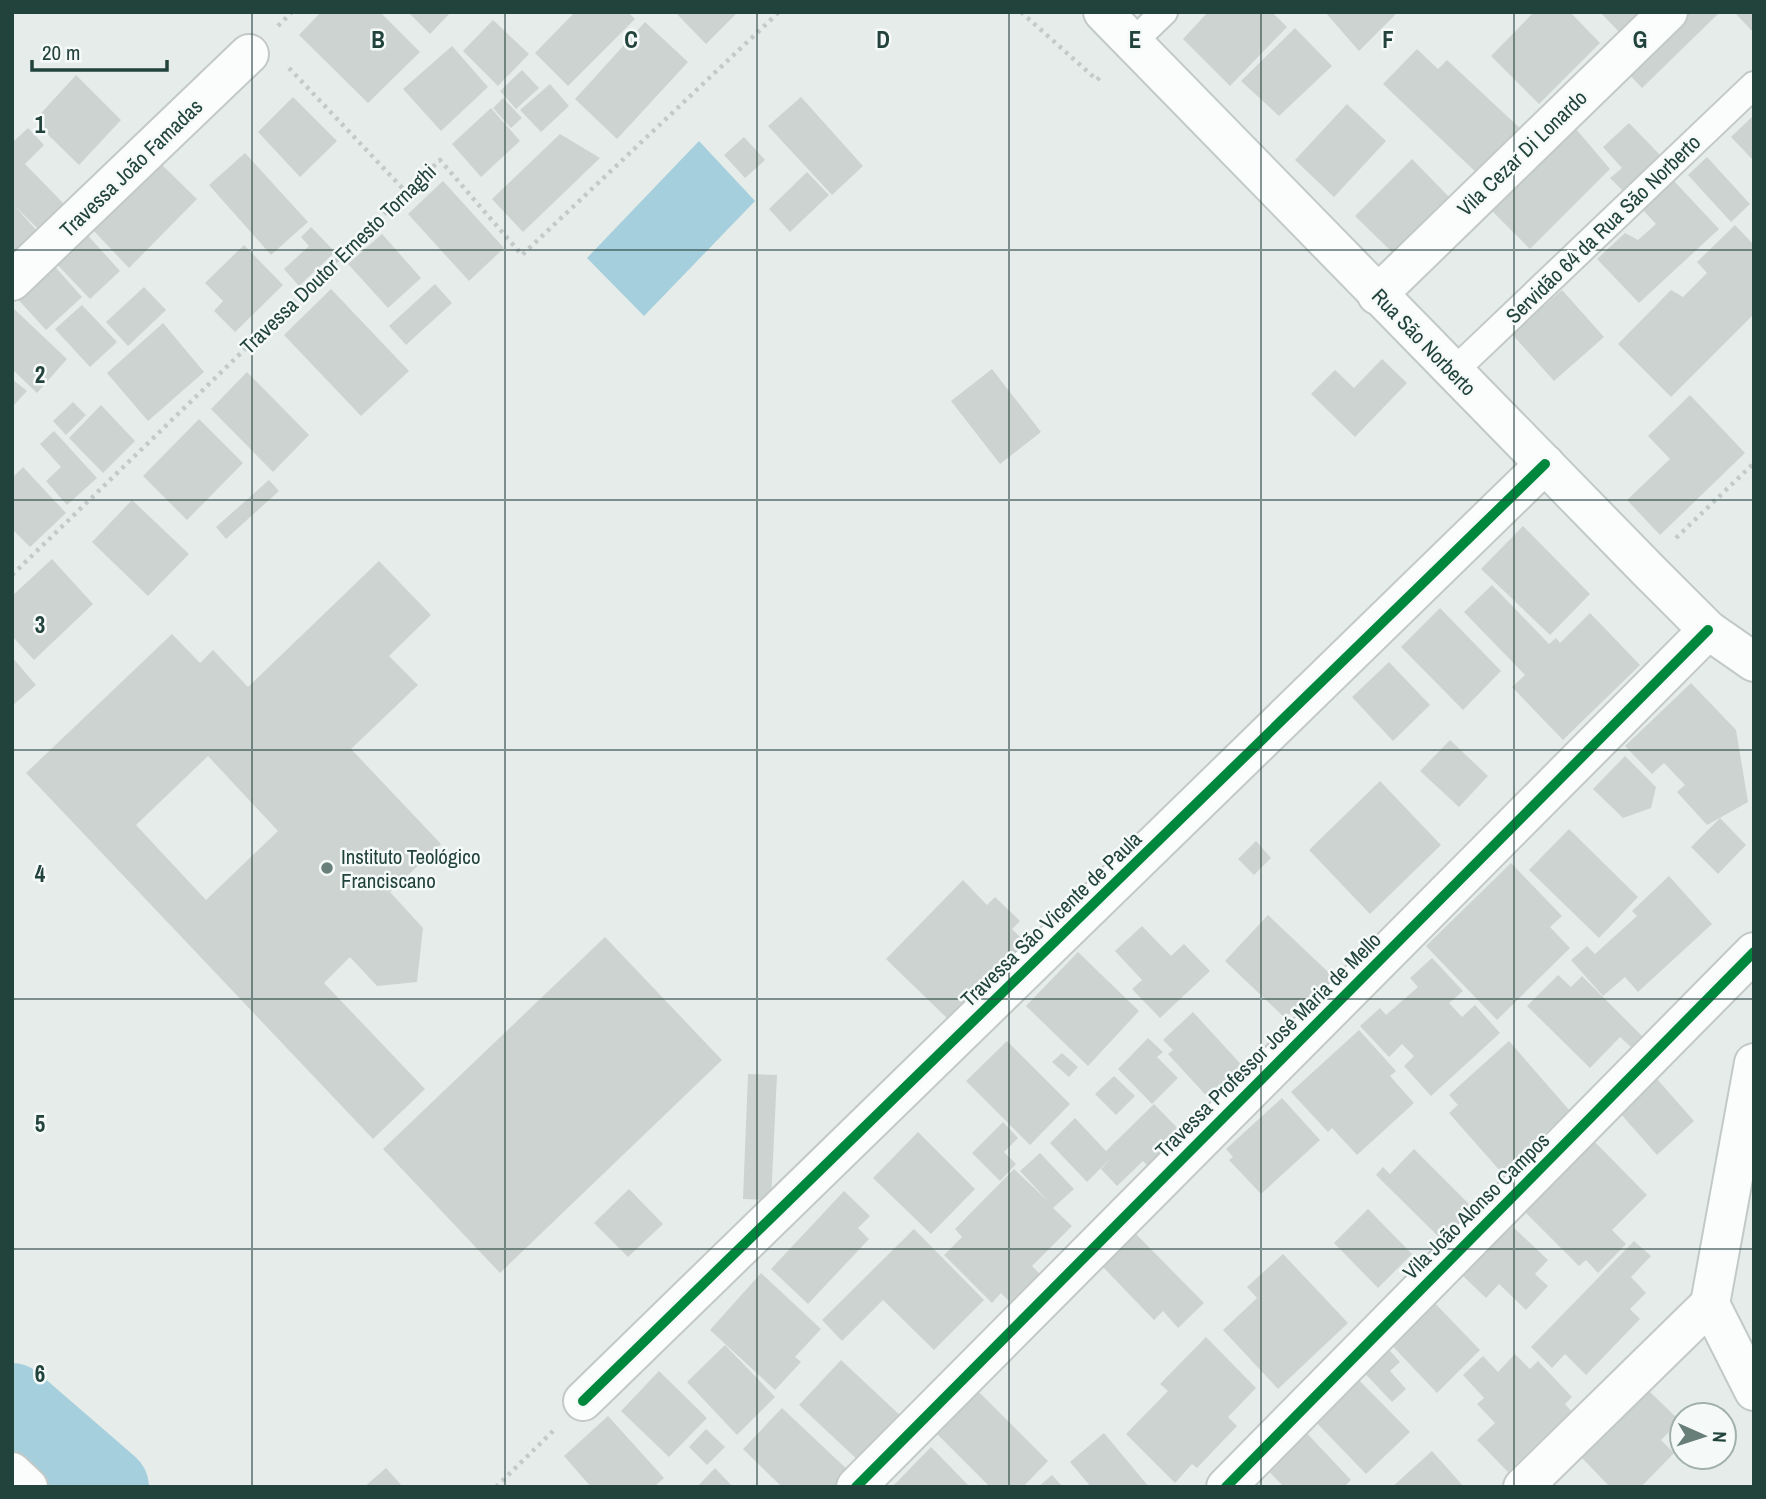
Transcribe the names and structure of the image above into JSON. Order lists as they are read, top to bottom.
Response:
{
  "streets": {
    "street": [
      "Vila Cezar Di Lonardo",
      "Travessa João Famadas",
      "Rua São Norberto",
      "Travessa São Vicente de Paula",
      "Travessa Professor José Maria de Mello",
      "Vila João Alonso Campos"
    ],
    "lane": ["Servidão 64 da Rua São Norberto"],
    "path": ["Travessa Doutor Ernesto Tornaghi"]
  },
  "crossings": [
    ["Vila Cezar Di Lonardo", "Rua São Norberto"],
    ["Servidão 64 da Rua São Norberto", "Rua São Norberto"],
    ["Rua São Norberto", "Travessa São Vicente de Paula"],
    ["Rua São Norberto", "Travessa Professor José Maria de Mello"]
  ],
  "places": ["Instituto Teológico Franciscano"],
  "scale_bar": "20 m",
  "north": "right",
  "grid": {
    "columns": [
      "B",
      "C",
      "D",
      "E",
      "F",
      "G"
    ],
    "rows": [
      "1",
      "2",
      "3",
      "4",
      "5",
      "6"
    ]
  }
}
